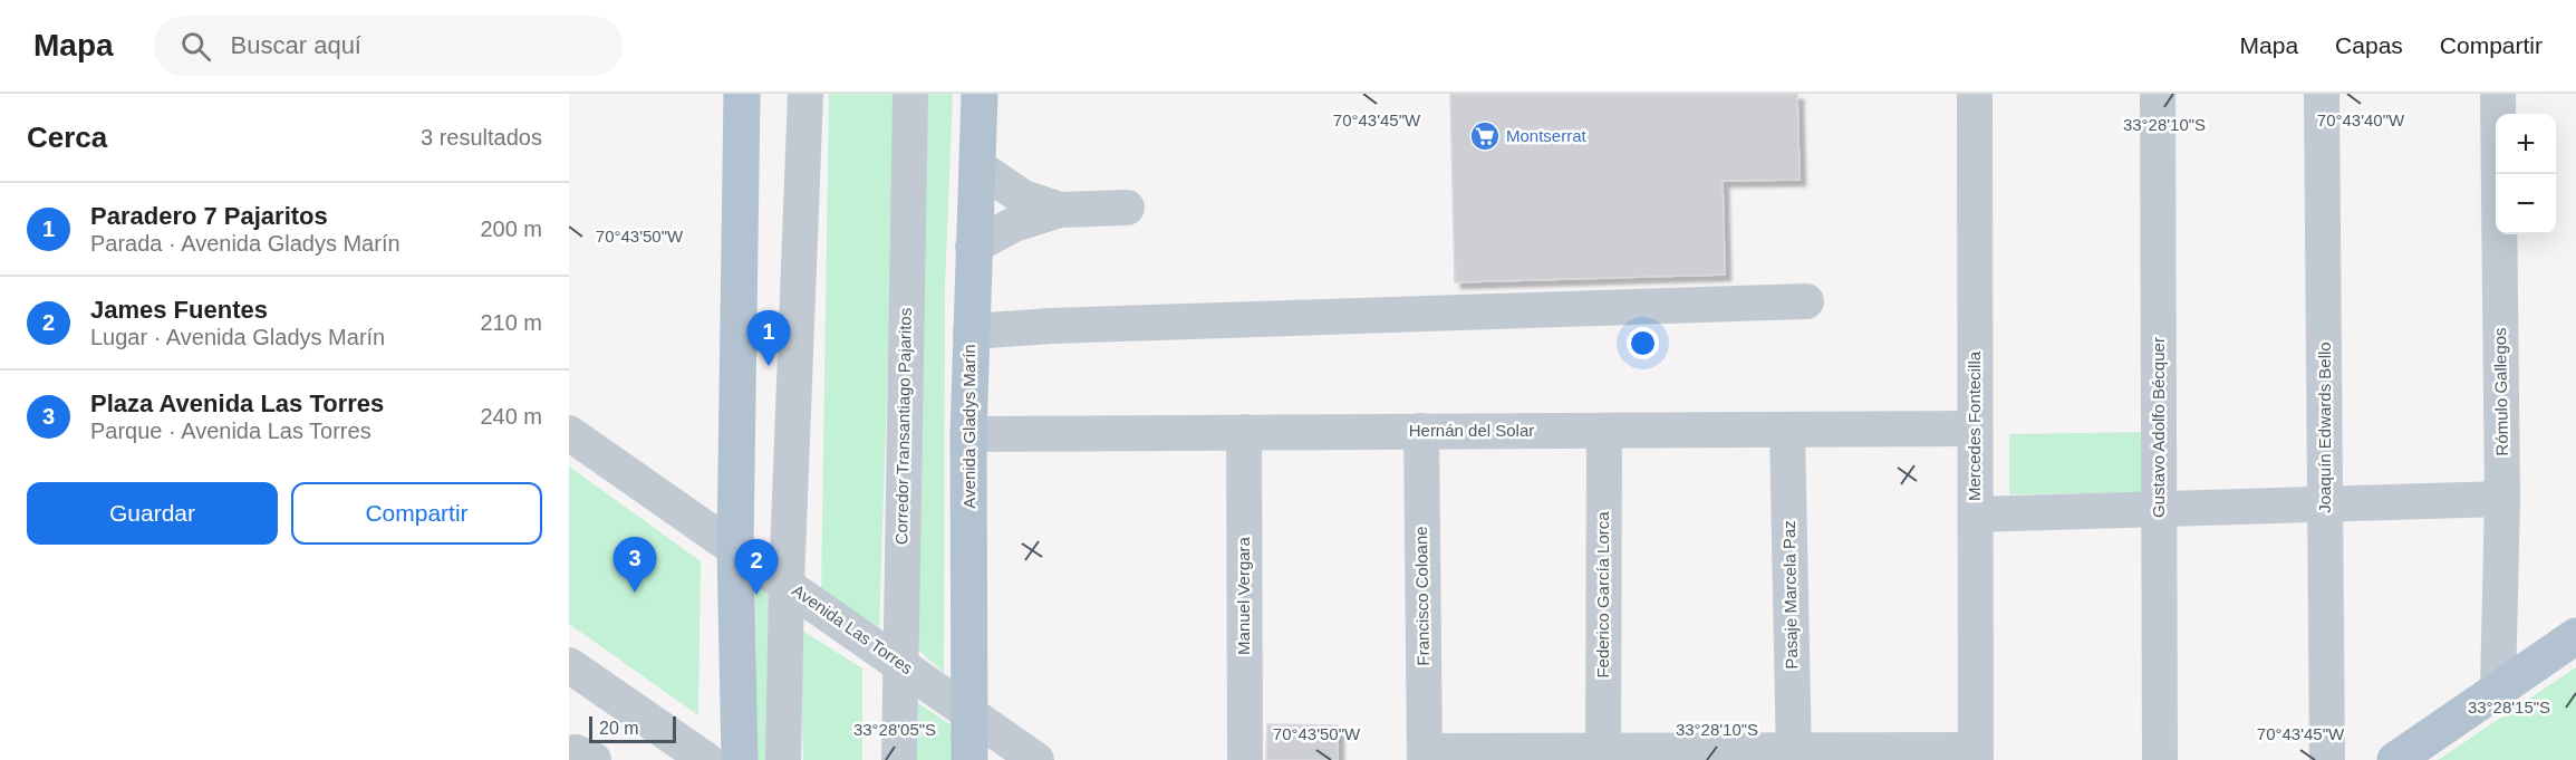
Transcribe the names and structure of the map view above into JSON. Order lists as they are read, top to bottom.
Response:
{
  "streets": {
    "main road": ["Avenida Gladys Marín"],
    "street": [
      "Rómulo Gallegos",
      "Corredor Transantiago Pajaritos",
      "Mercedes Fontecilla",
      "Gustavo Adolfo Bécquer",
      "Joaquín Edwards Bello",
      "Hernán del Solar",
      "Federico García Lorca",
      "Pasaje Marcela Paz",
      "Manuel Vergara",
      "Francisco Coloane",
      "Avenida Las Torres"
    ]
  },
  "crossings": [
    ["Corredor Transantiago Pajaritos", "Avenida Las Torres"],
    ["Avenida Gladys Marín", "Hernán del Solar"],
    ["Avenida Gladys Marín", "Avenida Las Torres"],
    ["Mercedes Fontecilla", "Hernán del Solar"],
    ["Hernán del Solar", "Federico García Lorca"],
    ["Hernán del Solar", "Pasaje Marcela Paz"],
    ["Hernán del Solar", "Manuel Vergara"],
    ["Hernán del Solar", "Francisco Coloane"]
  ],
  "places": {
    "supermarket": ["Montserrat"]
  },
  "scale_bar": "20 m",
  "page": {
    "header": "Mapa",
    "search": "Buscar aquí",
    "nav": ["Mapa", "Capas", "Compartir"],
    "heading": ["Cerca", "3 resultados"],
    "map_buttons": ["+", "−"],
    "list": [
      {
        "mark": "1",
        "name": "Paradero 7 Pajaritos",
        "note": "Parada · Avenida Gladys Marín",
        "value": "200 m"
      },
      {
        "mark": "2",
        "name": "James Fuentes",
        "note": "Lugar · Avenida Gladys Marín",
        "value": "210 m"
      },
      {
        "mark": "3",
        "name": "Plaza Avenida Las Torres",
        "note": "Parque · Avenida Las Torres",
        "value": "240 m"
      }
    ],
    "pins": ["1", "3", "2"],
    "buttons": ["Guardar", "Compartir"],
    "scale": "20 m"
  },
  "coordinates": [
    "70°43'40\"W",
    "70°43'45\"W",
    "33°28'10\"S",
    "70°43'50\"W",
    "33°28'15\"S",
    "33°28'05\"S"
  ]
}
